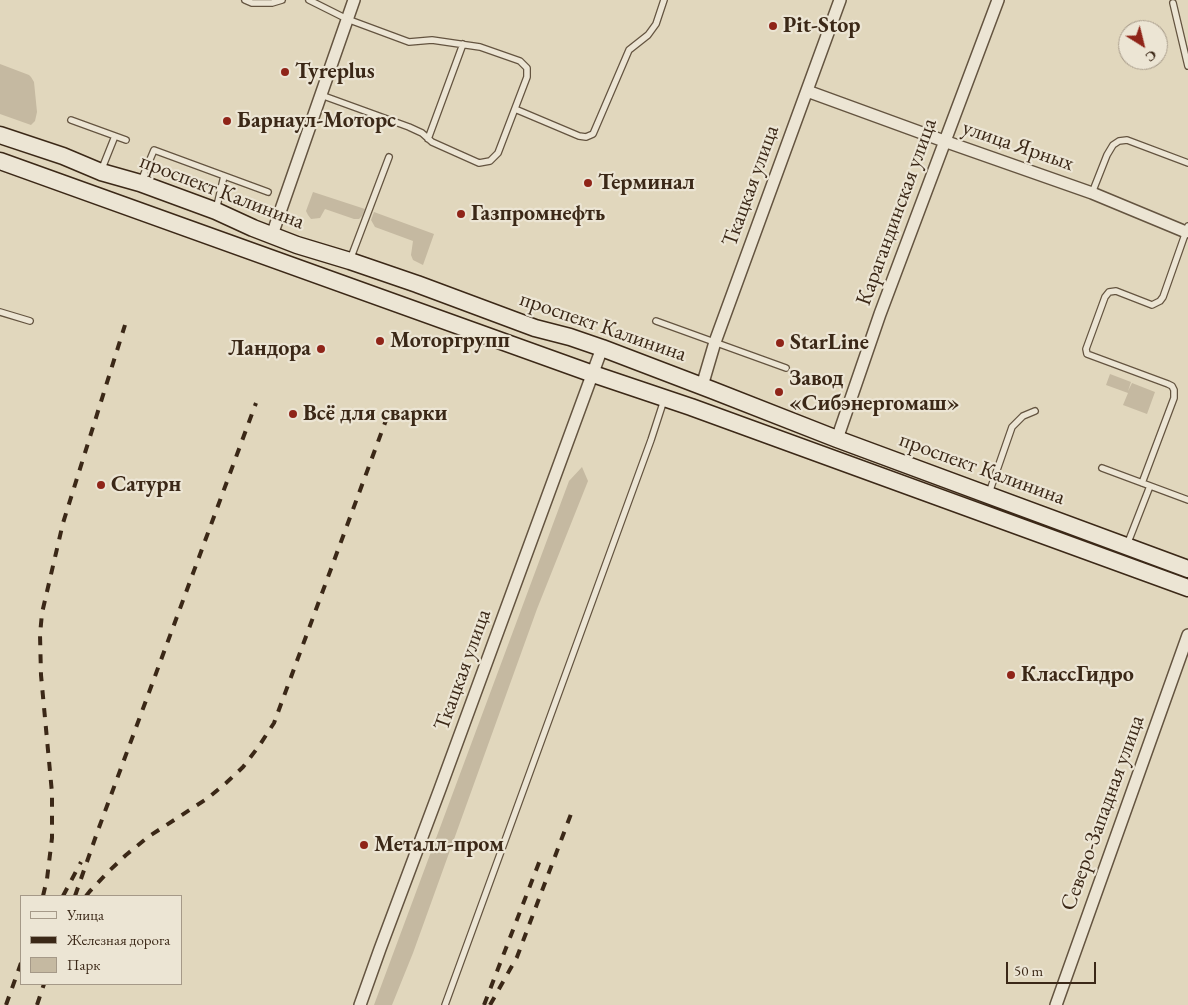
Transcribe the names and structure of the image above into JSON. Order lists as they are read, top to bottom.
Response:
{
  "streets": {
    "main road": ["проспект Калинина"],
    "street": [
      "улица Ярных",
      "Ткацкая улица",
      "Карагандинская улица",
      "Северо-Западная улица"
    ]
  },
  "crossings": [
    ["улица Ярных", "Ткацкая улица"],
    ["улица Ярных", "Карагандинская улица"],
    ["Ткацкая улица", "проспект Калинина"],
    ["проспект Калинина", "Карагандинская улица"]
  ],
  "places": [
    "Pit-Stop",
    "Tyreplus",
    "Барнаул-Моторс",
    "Терминал",
    "Газпромнефть",
    "Моторгрупп",
    "StarLine",
    "Ландора",
    "Завод «Сибэнергомаш»",
    "Всё для сварки",
    "Сатурн",
    "КлассГидро",
    "Металл-пром"
  ],
  "legend": ["Улица", "Железная дорога", "Парк"],
  "scale_bar": "50 m",
  "north": "bottom right"
}
